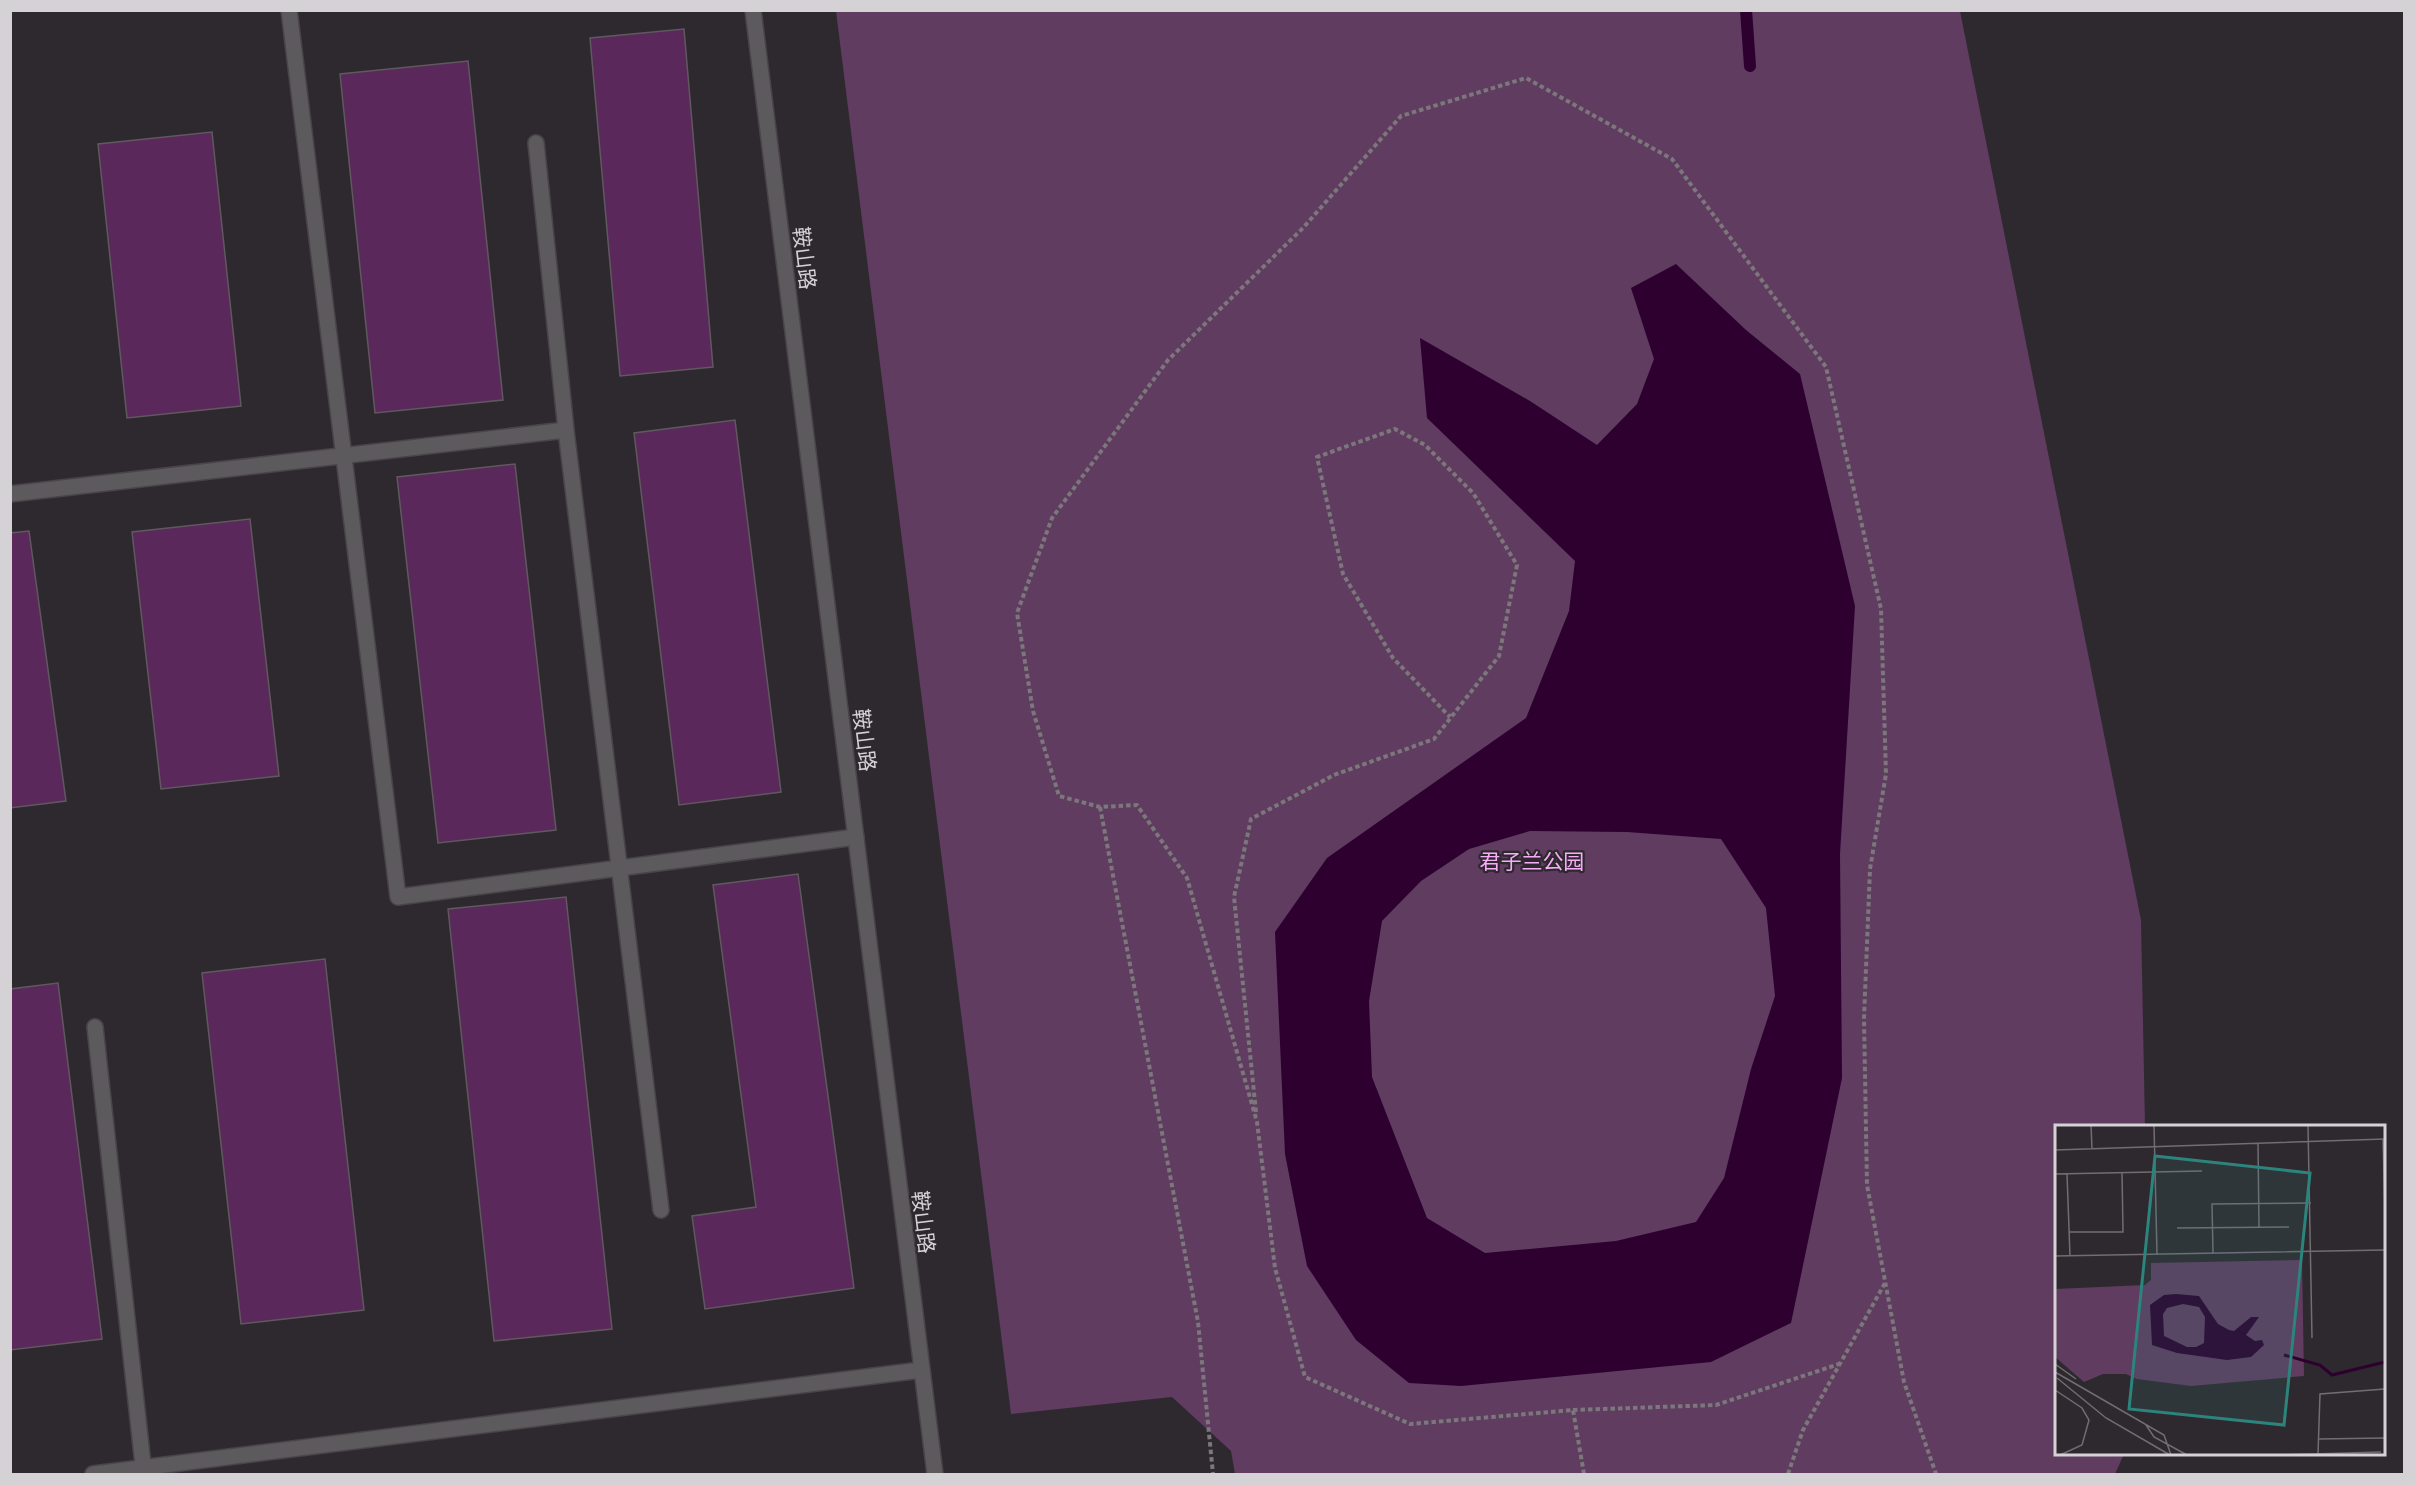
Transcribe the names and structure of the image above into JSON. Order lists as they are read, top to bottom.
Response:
{
  "streets": {
    "street": ["鞍山路"]
  },
  "parks": ["君子兰公园"]
}
